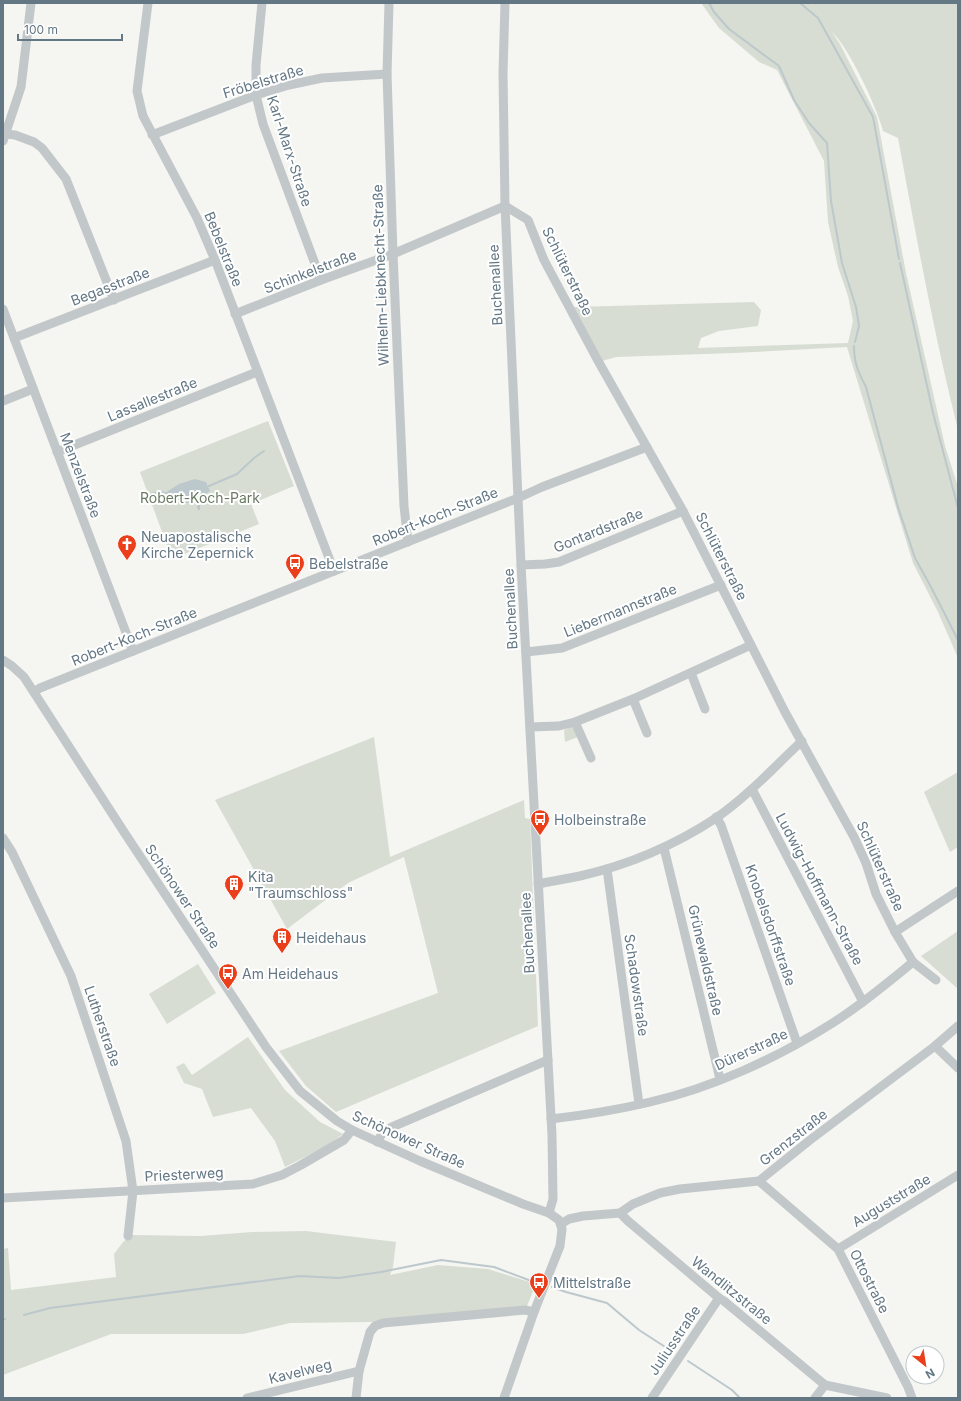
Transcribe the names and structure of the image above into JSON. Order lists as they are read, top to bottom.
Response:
{
  "streets": {
    "street": [
      "Fröbelstraße",
      "Karl-Marx-Straße",
      "Bebelstraße",
      "Schinkelstraße",
      "Schlüterstraße",
      "Wilhelm-Liebknecht-Straße",
      "Buchenallee",
      "Begasstraße",
      "Lassallestraße",
      "Menzelstraße",
      "Robert-Koch-Straße",
      "Gontardstraße",
      "Liebermannstraße",
      "Ludwig-Hoffmann-Straße",
      "Schönower Straße",
      "Knobelsdorffstraße",
      "Grünewaldstraße",
      "Schadowstraße",
      "Lutherstraße",
      "Dürerstraße",
      "Grenzstraße",
      "Priesterweg",
      "Auguststraße",
      "Ottostraße",
      "Wandlitzstraße",
      "Juliusstraße",
      "Kavelweg"
    ]
  },
  "crossings": [
    ["Fröbelstraße", "Karl-Marx-Straße"],
    ["Fröbelstraße", "Bebelstraße"],
    ["Fröbelstraße", "Wilhelm-Liebknecht-Straße"],
    ["Karl-Marx-Straße", "Schinkelstraße"],
    ["Bebelstraße", "Schinkelstraße"],
    ["Bebelstraße", "Begasstraße"],
    ["Bebelstraße", "Lassallestraße"],
    ["Bebelstraße", "Robert-Koch-Straße"],
    ["Schinkelstraße", "Schlüterstraße"],
    ["Schinkelstraße", "Wilhelm-Liebknecht-Straße"],
    ["Schinkelstraße", "Buchenallee"],
    ["Schlüterstraße", "Buchenallee"],
    ["Schlüterstraße", "Robert-Koch-Straße"],
    ["Schlüterstraße", "Gontardstraße"],
    ["Schlüterstraße", "Liebermannstraße"],
    ["Schlüterstraße", "Dürerstraße"],
    ["Wilhelm-Liebknecht-Straße", "Robert-Koch-Straße"],
    ["Buchenallee", "Robert-Koch-Straße"],
    ["Buchenallee", "Gontardstraße"],
    ["Buchenallee", "Liebermannstraße"],
    ["Buchenallee", "Schönower Straße"],
    ["Buchenallee", "Dürerstraße"],
    ["Begasstraße", "Menzelstraße"],
    ["Lassallestraße", "Menzelstraße"],
    ["Menzelstraße", "Robert-Koch-Straße"],
    ["Robert-Koch-Straße", "Schönower Straße"],
    ["Ludwig-Hoffmann-Straße", "Dürerstraße"],
    ["Schönower Straße", "Priesterweg"],
    ["Knobelsdorffstraße", "Dürerstraße"],
    ["Grünewaldstraße", "Dürerstraße"],
    ["Schadowstraße", "Dürerstraße"],
    ["Lutherstraße", "Priesterweg"],
    ["Grenzstraße", "Ottostraße"],
    ["Grenzstraße", "Wandlitzstraße"],
    ["Auguststraße", "Ottostraße"],
    ["Wandlitzstraße", "Juliusstraße"]
  ],
  "parks": ["Robert-Koch-Park"],
  "places": {
    "church": ["Neuapostalische Kirche Zepernick"],
    "bus stop": [
      "Bebelstraße",
      "Holbeinstraße",
      "Am Heidehaus",
      "Mittelstraße"
    ],
    "building": ["Kita \"Traumschloss\"", "Heidehaus"]
  },
  "scale_bar": "100 m",
  "north": "bottom right"
}
